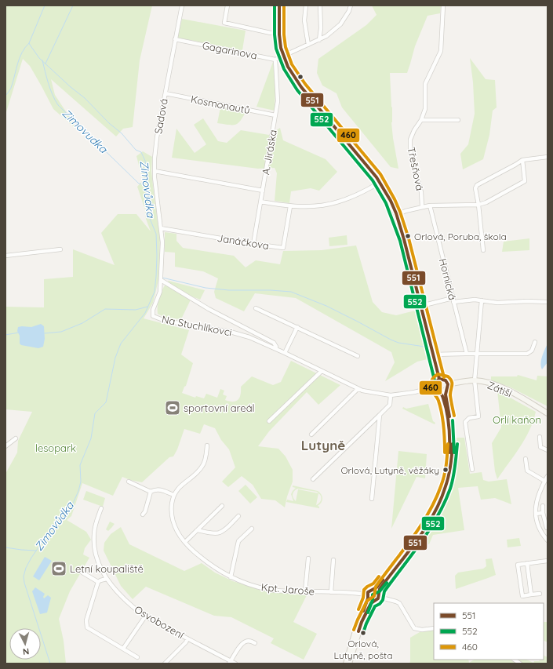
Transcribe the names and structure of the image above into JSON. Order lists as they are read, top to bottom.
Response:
{
  "streets": {
    "street": [
      "Gagarinova",
      "Kosmonautů",
      "Sadová",
      "A. Jiráska",
      "Třešňová",
      "Janáčkova",
      "Hornická",
      "Na Stuchlíkovci",
      "Zátiší",
      "Kpt. Jaroše",
      "Osvobození"
    ]
  },
  "crossings": [
    ["Gagarinova", "Sadová"],
    ["Gagarinova", "A. Jiráska"],
    ["Kosmonautů", "Sadová"],
    ["Kosmonautů", "A. Jiráska"],
    ["Sadová", "Janáčkova"],
    ["Sadová", "Na Stuchlíkovci"],
    ["A. Jiráska", "Janáčkova"],
    ["Janáčkova", "Na Stuchlíkovci"],
    ["Na Stuchlíkovci", "Zátiší"]
  ],
  "districts": ["Lutyně"],
  "water": ["Zimovudka", "Zimovůdka"],
  "parks": ["Orlí kaňon", "lesopark"],
  "places": {
    "other": ["Orlová, Poruba, škola", "Orlová, Lutyně, věžáky", "Orlová, Lutyně, pošta"],
    "sports": ["sportovní areál", "Letní koupaliště"]
  },
  "lines": ["transit line 551", "transit line 552", "transit line 460"],
  "legend": ["551", "552", "460"],
  "north": "bottom"
}
